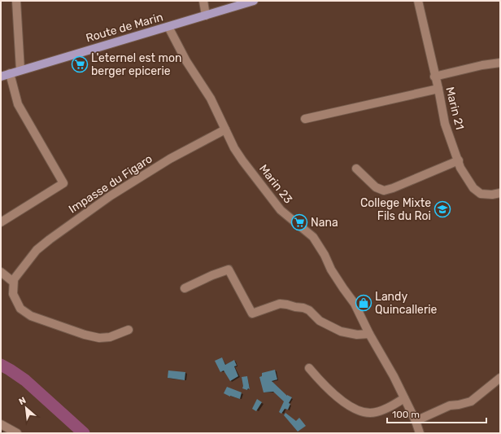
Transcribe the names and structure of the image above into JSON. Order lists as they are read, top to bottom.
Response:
{
  "streets": {
    "main road": ["Route de Marin"],
    "street": ["Marin 21", "Impasse du Figaro", "Marin 23"]
  },
  "crossings": [
    ["Route de Marin", "Marin 23"],
    ["Impasse du Figaro", "Marin 23"]
  ],
  "places": {
    "supermarket": ["L'eternel est mon berger epicerie", "Nana"],
    "school or university": ["College Mixte Fils du Roi"],
    "shop": ["Landy Quincallerie"]
  },
  "scale_bar": "100 m",
  "north": "top left"
}
